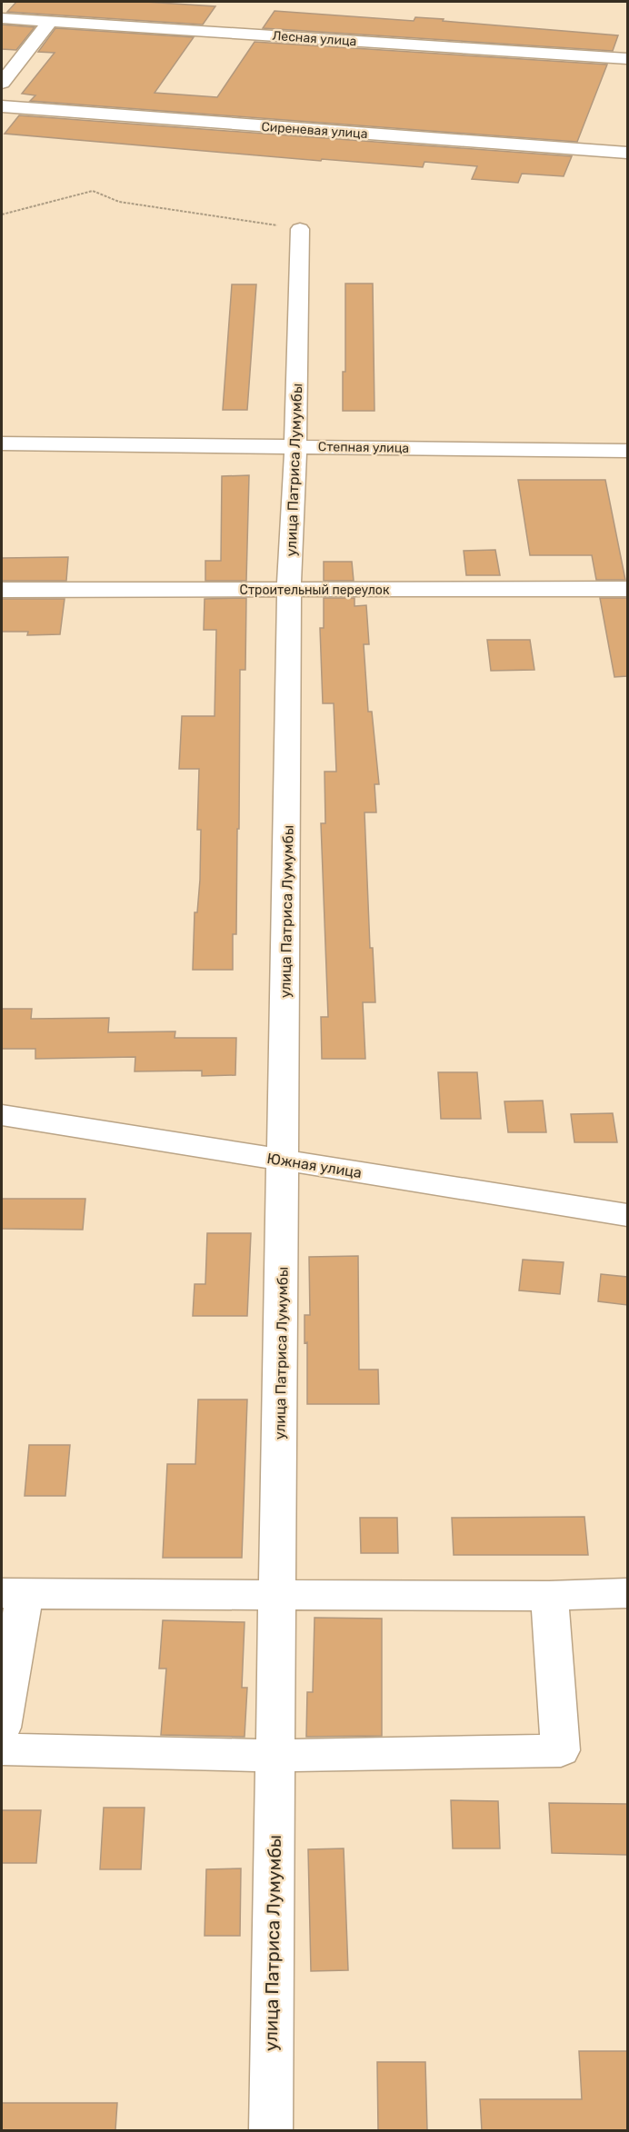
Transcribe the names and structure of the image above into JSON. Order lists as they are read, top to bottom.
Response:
{
  "streets": {
    "street": [
      "Лесная улица",
      "Сиреневая улица",
      "Степная улица",
      "улица Патриса Лумумбы",
      "Строительный переулок",
      "Южная улица"
    ]
  },
  "crossings": [
    ["Степная улица", "улица Патриса Лумумбы"],
    ["улица Патриса Лумумбы", "Строительный переулок"],
    ["улица Патриса Лумумбы", "Южная улица"]
  ]
}
